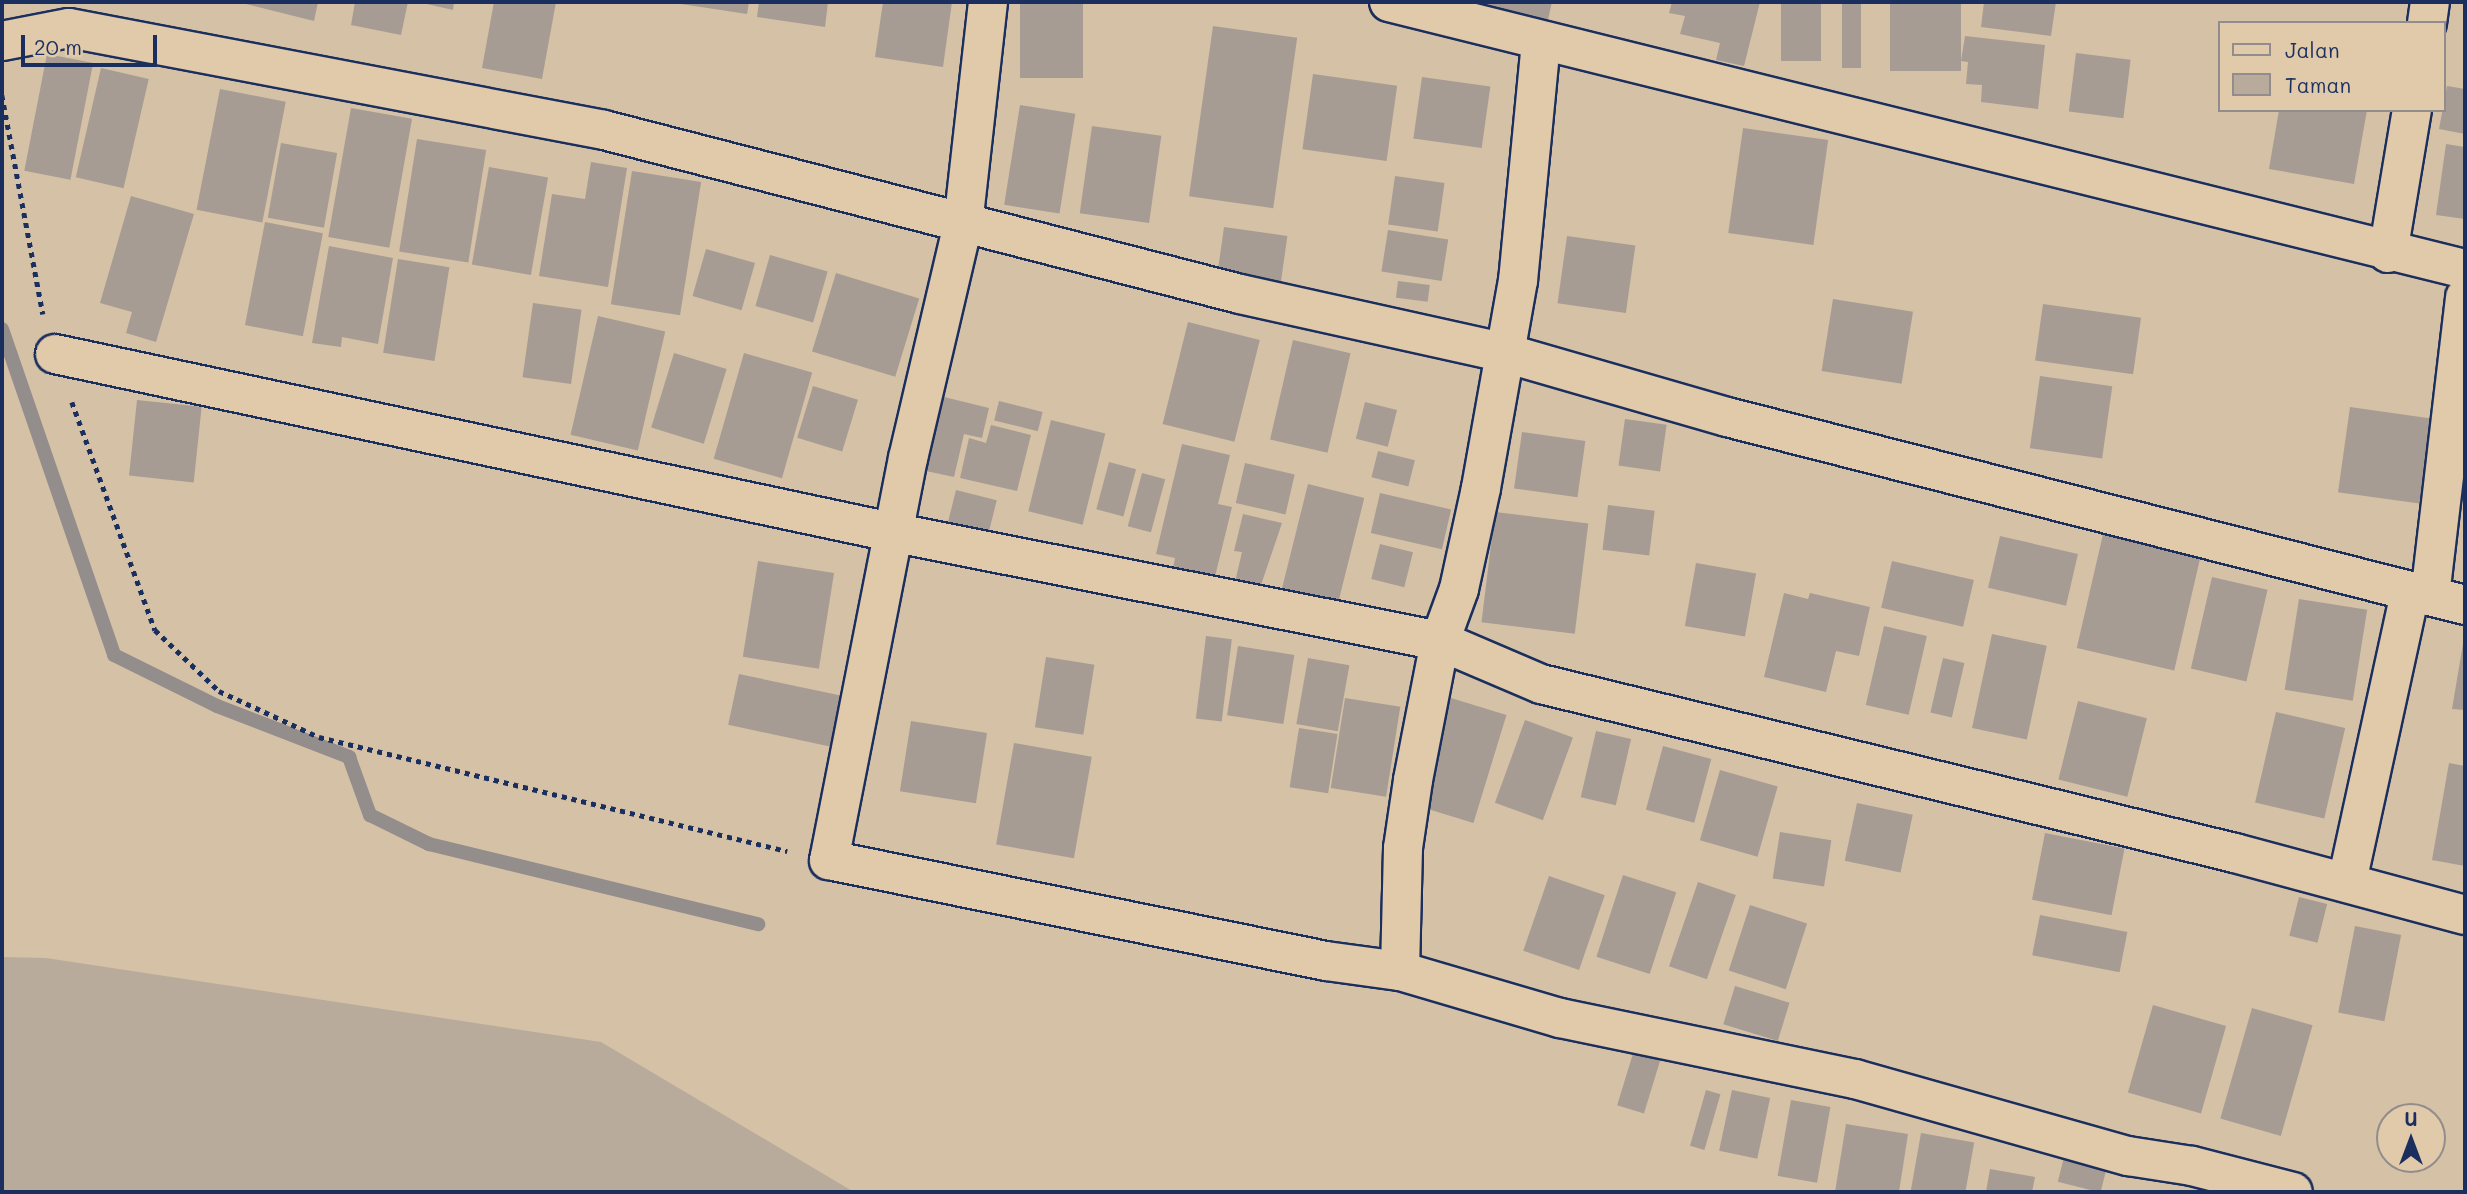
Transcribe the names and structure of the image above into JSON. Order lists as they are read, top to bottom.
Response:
{
  "legend": ["Jalan", "Taman"],
  "scale_bar": "20 m",
  "north": "top"
}
